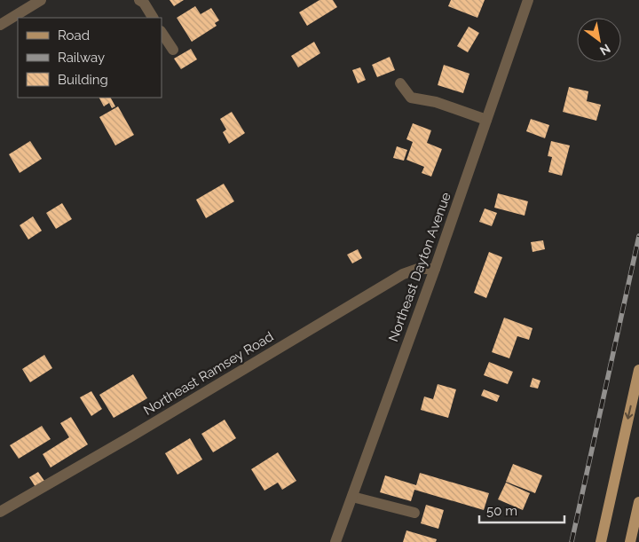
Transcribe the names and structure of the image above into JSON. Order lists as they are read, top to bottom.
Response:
{
  "streets": {
    "street": ["Northeast Dayton Avenue", "Northeast Ramsey Road"]
  },
  "crossings": [
    ["Northeast Dayton Avenue", "Northeast Ramsey Road"]
  ],
  "legend": ["Road", "Railway", "Building"],
  "scale_bar": "50 m",
  "north": "bottom right"
}
